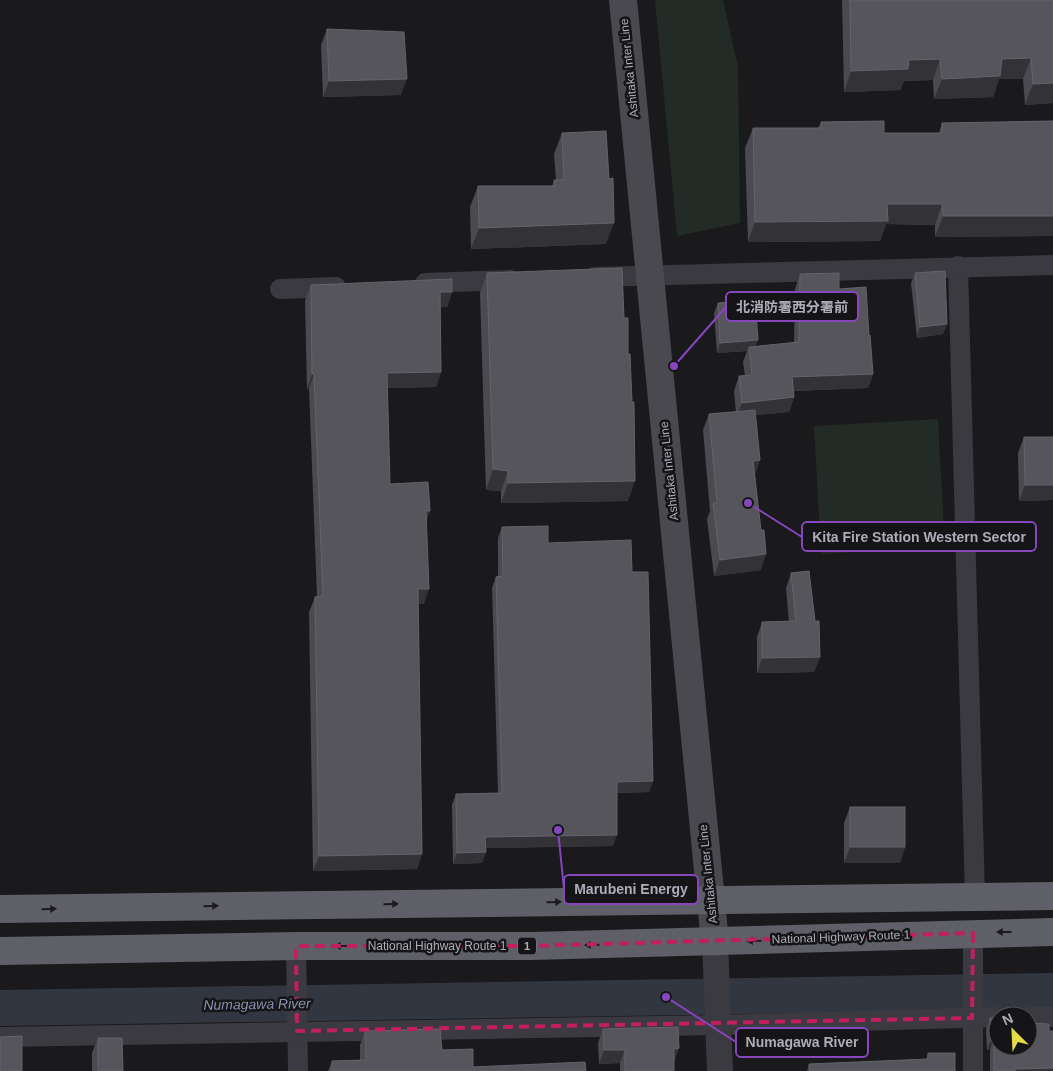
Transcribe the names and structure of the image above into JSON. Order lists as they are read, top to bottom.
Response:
{
  "streets": {
    "highway": ["National Highway Route 1", "1"],
    "main road": ["Ashitaka Inter Line"]
  },
  "crossings": [
    ["Ashitaka Inter Line", "National Highway Route 1"]
  ],
  "water": ["Numagawa River"],
  "places": [
    "北消防署西分署前",
    "Kita Fire Station Western Sector",
    "Marubeni Energy",
    "Numagawa River"
  ],
  "north": "top left"
}
